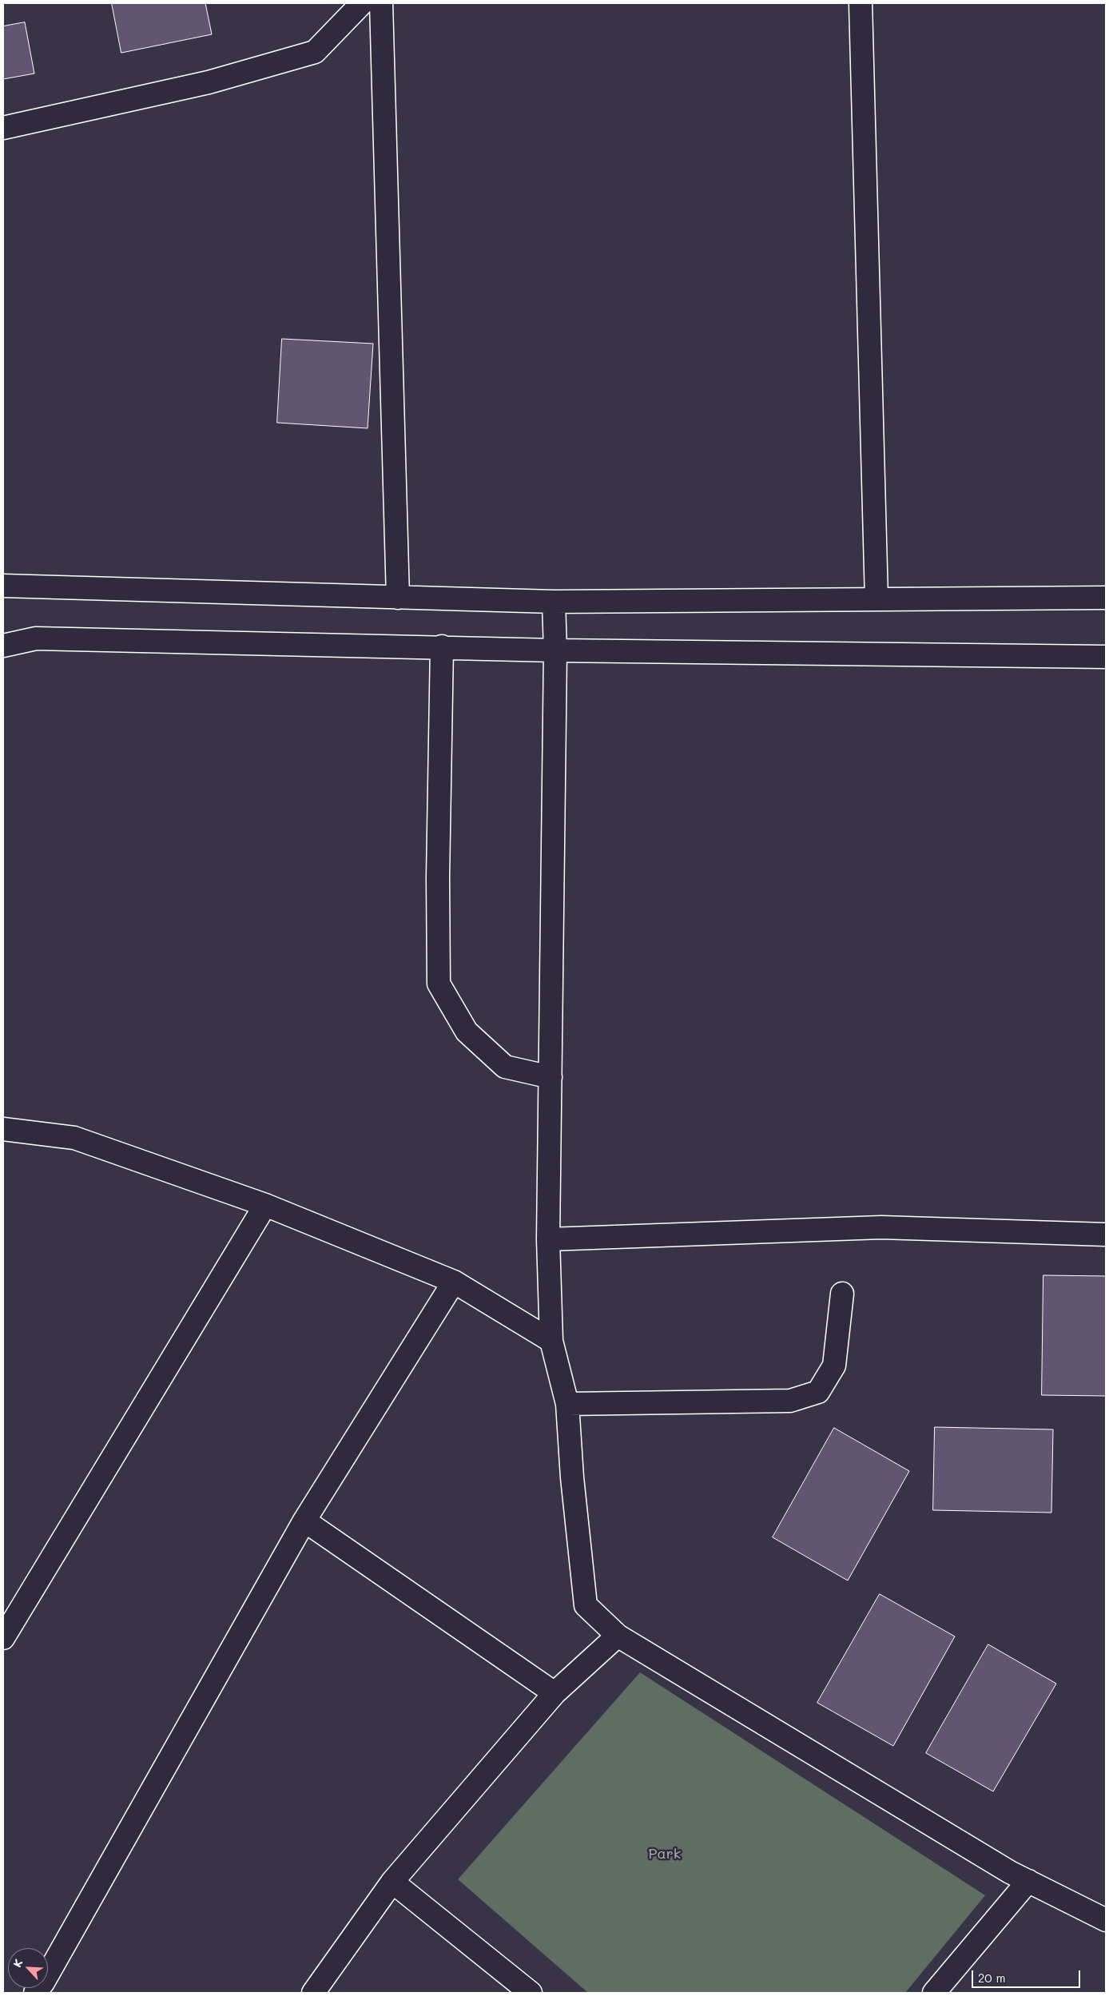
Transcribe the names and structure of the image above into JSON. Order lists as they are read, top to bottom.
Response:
{
  "parks": ["Park"],
  "scale_bar": "20 m",
  "north": "top left"
}
